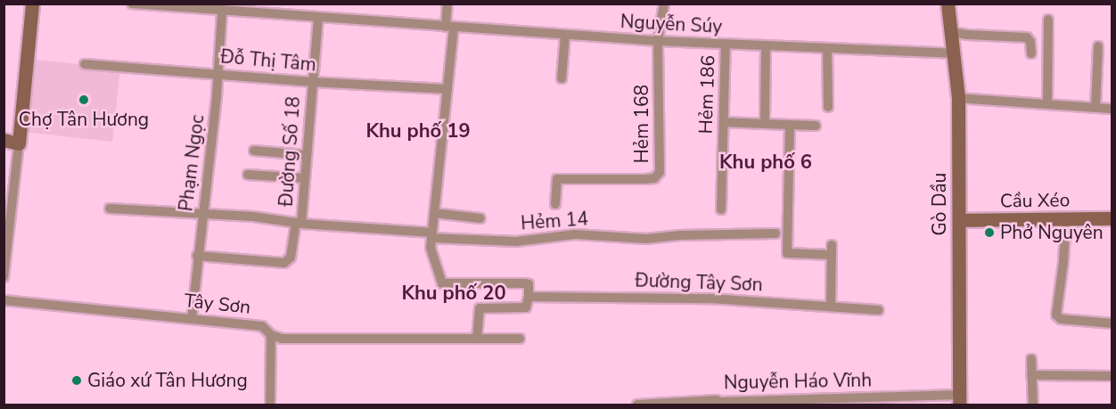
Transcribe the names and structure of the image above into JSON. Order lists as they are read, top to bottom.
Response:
{
  "streets": {
    "street": [
      "Nguyễn Súy",
      "Đỗ Thị Tâm",
      "Hẻm 186",
      "Hẻm 168",
      "Đường Số 18",
      "Phạm Ngọc",
      "Cầu Xéo",
      "Gò Dầu",
      "Hẻm 14",
      "Đường Tây Sơn",
      "Tây Sơn",
      "Nguyễn Háo Vĩnh"
    ]
  },
  "crossings": [
    ["Nguyễn Súy", "Hẻm 186"],
    ["Nguyễn Súy", "Hẻm 168"],
    ["Nguyễn Súy", "Đường Số 18"],
    ["Nguyễn Súy", "Phạm Ngọc"],
    ["Nguyễn Súy", "Gò Dầu"],
    ["Đỗ Thị Tâm", "Đường Số 18"],
    ["Đỗ Thị Tâm", "Phạm Ngọc"],
    ["Đường Số 18", "Phạm Ngọc"],
    ["Đường Số 18", "Hẻm 14"],
    ["Phạm Ngọc", "Hẻm 14"],
    ["Phạm Ngọc", "Tây Sơn"],
    ["Cầu Xéo", "Gò Dầu"],
    ["Gò Dầu", "Nguyễn Háo Vĩnh"]
  ],
  "districts": ["Khu phố 19", "Khu phố 6", "Khu phố 20"],
  "places": ["Chợ Tân Hương", "Phở Nguyên", "Giáo xứ Tân Hương"]
}
